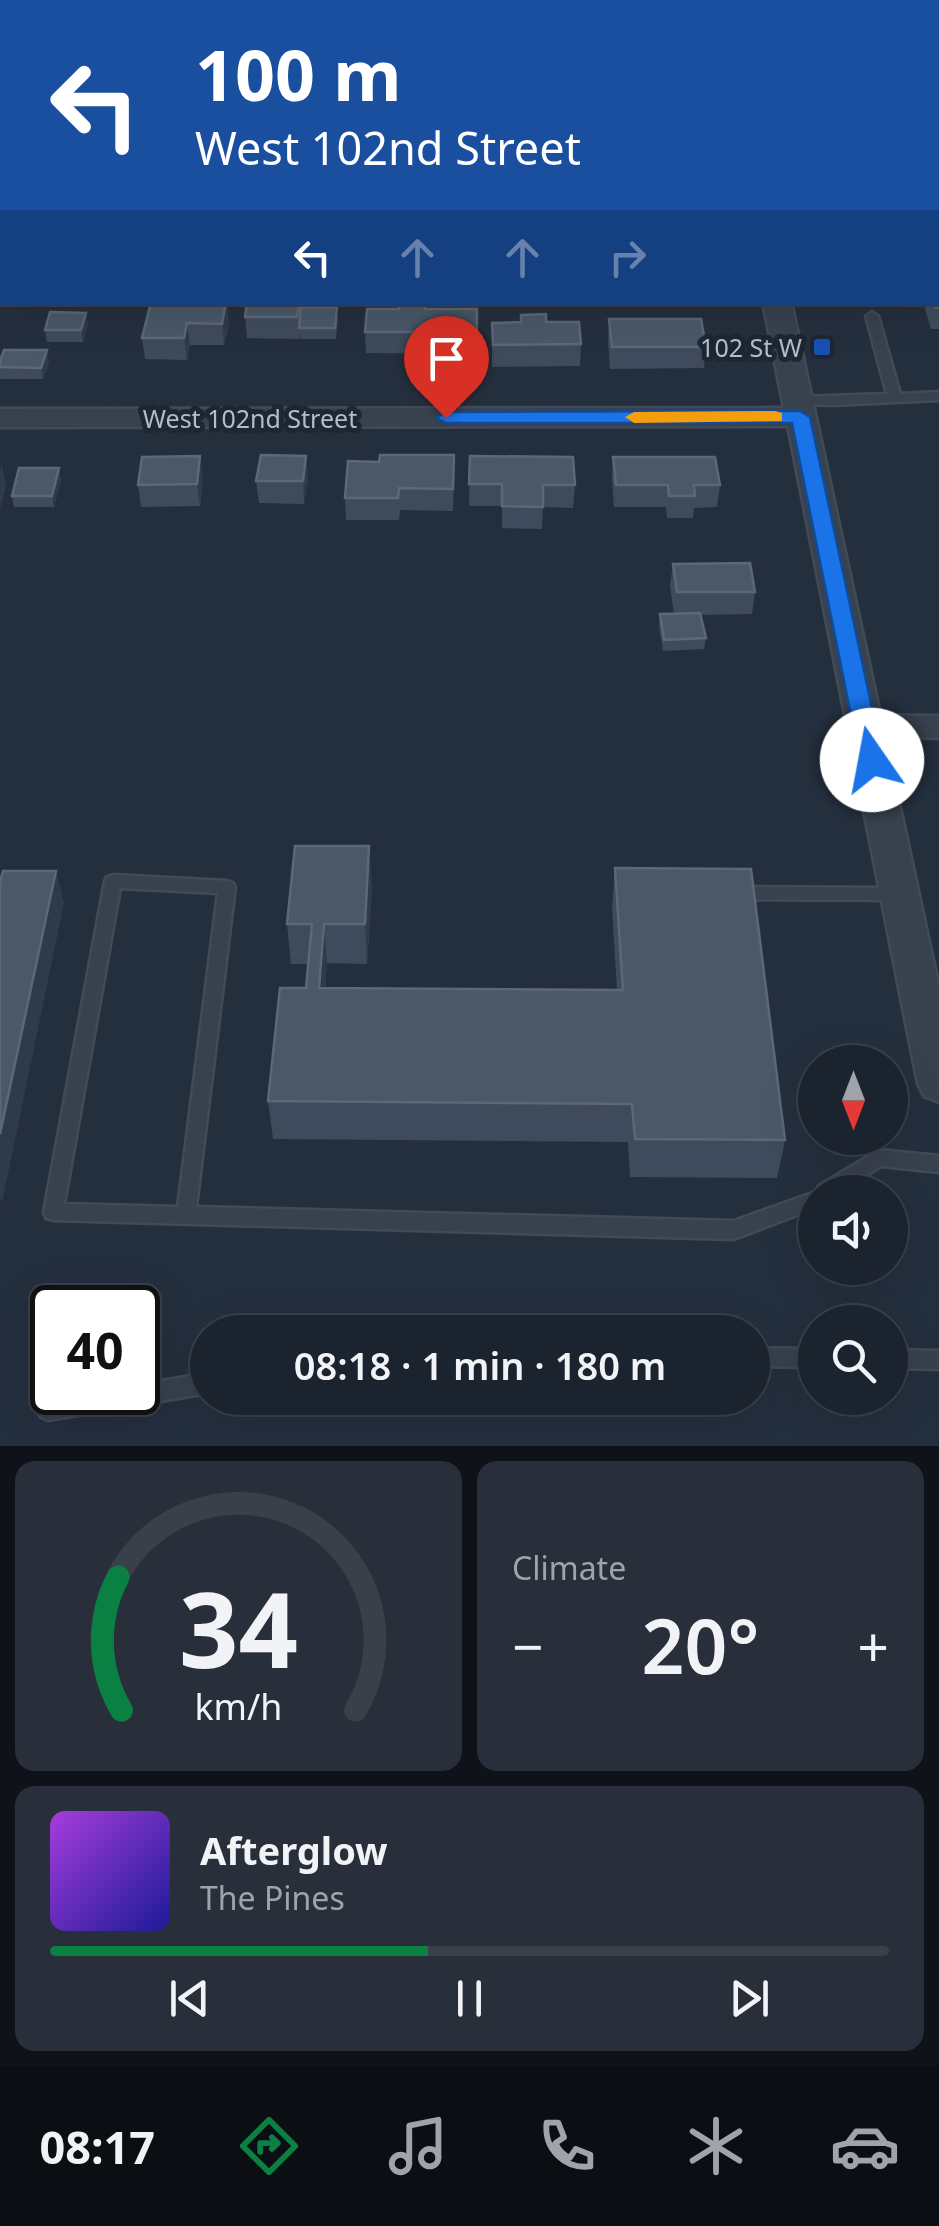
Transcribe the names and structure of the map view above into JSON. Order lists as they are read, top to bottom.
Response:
{
  "streets": {
    "street": ["West 102nd Street"]
  },
  "places": {
    "transit": ["102 St W"]
  },
  "north": "bottom",
  "page": {
    "turn": ["100 m", "West 102nd Street"],
    "limit": "40",
    "trip": "08:18 · 1 min · 180 m",
    "tile": "Climate",
    "heat": ["−", "20°", "+"],
    "song": ["Afterglow", "The Pines"],
    "tabs": "08:17",
    "gauge": ["34", "km/h"]
  }
}
